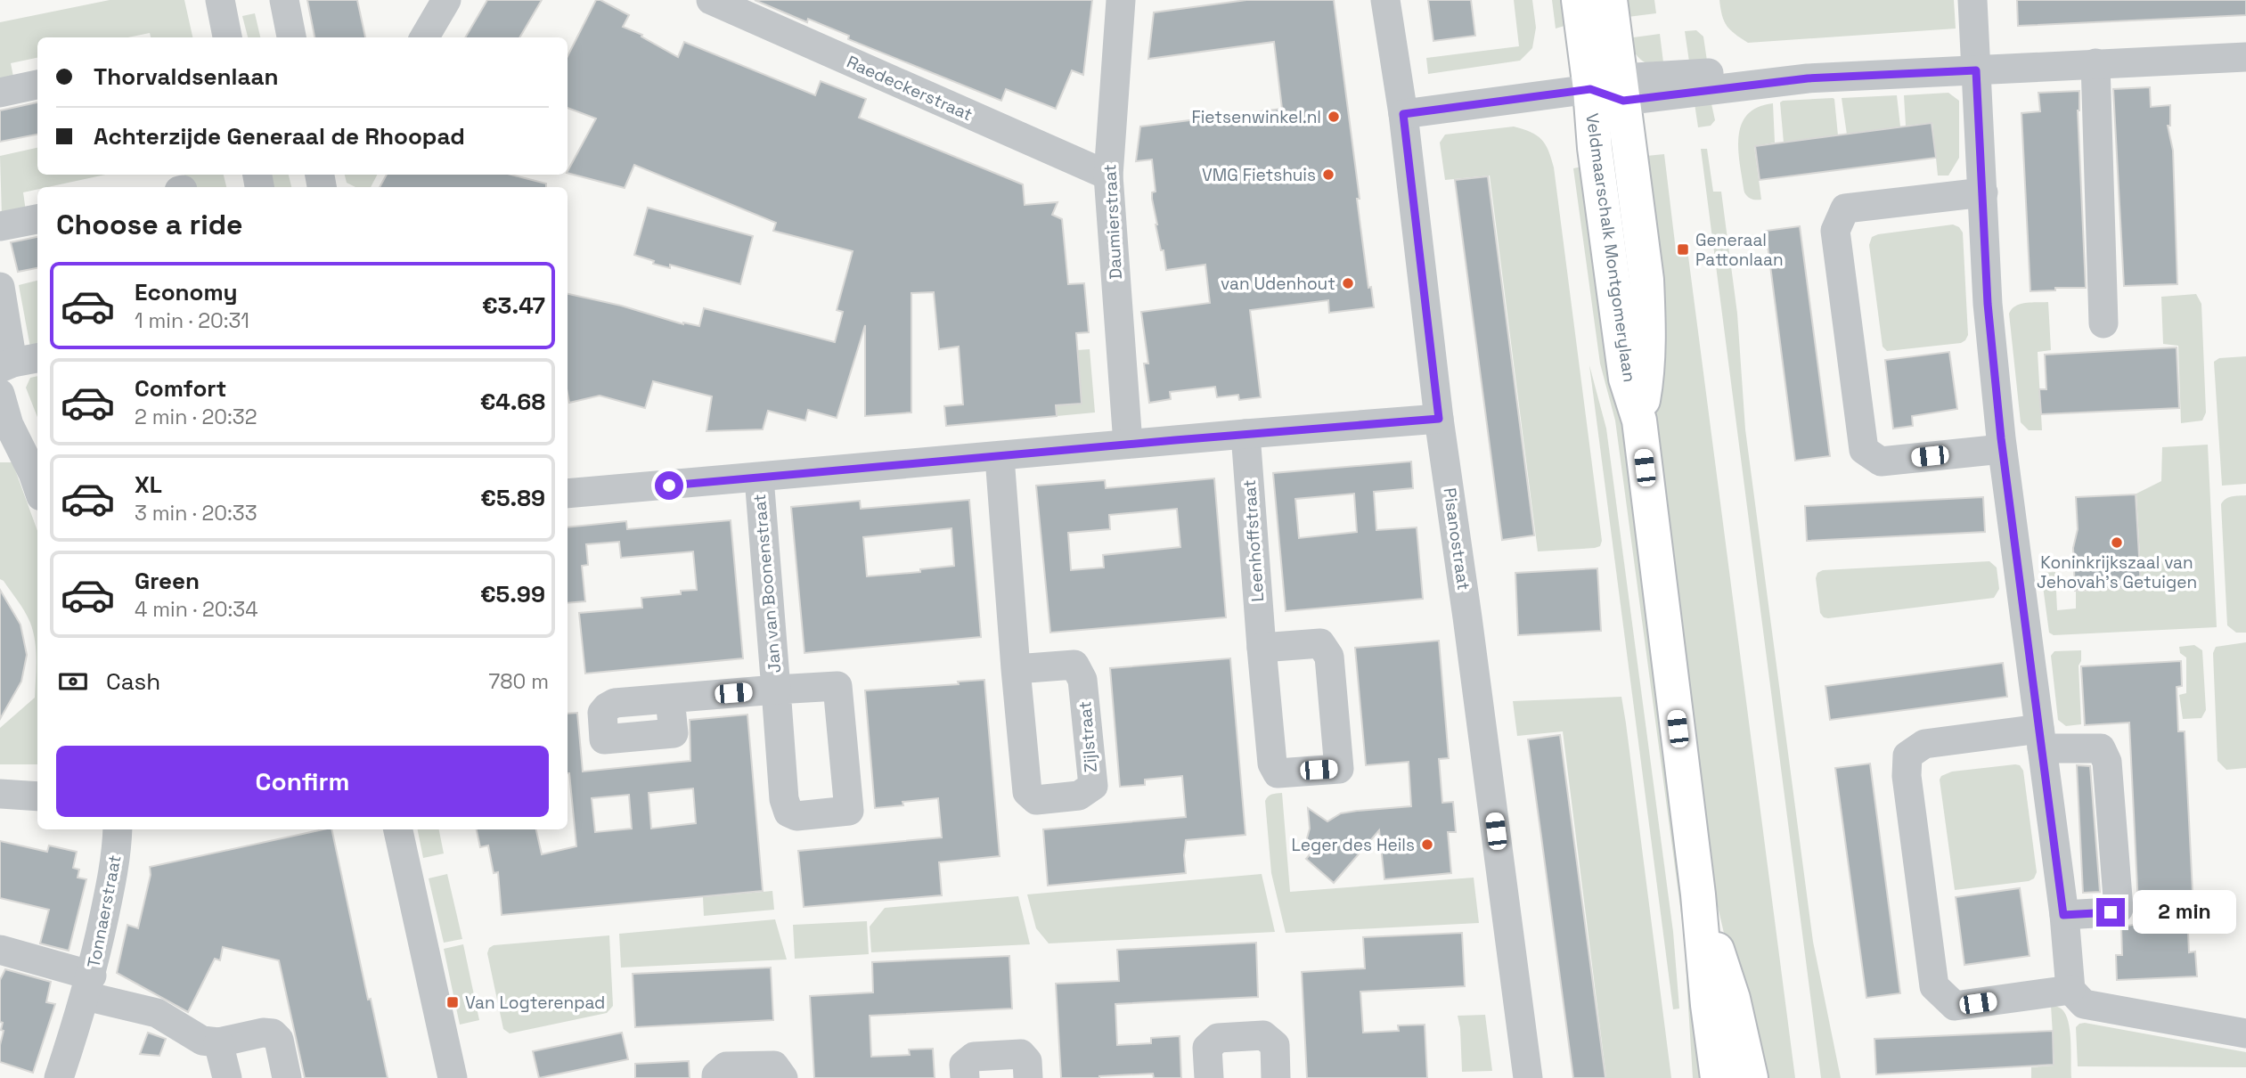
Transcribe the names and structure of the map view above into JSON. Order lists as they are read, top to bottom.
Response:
{
  "streets": {
    "main road": ["Veldmaarschalk Montgomerylaan"],
    "street": [
      "Raedeckerstraat",
      "Daumierstraat",
      "Pisanostraat",
      "Leenhoffstraat",
      "Jan van Boonenstraat",
      "Zijlstraat",
      "Tonnaerstraat"
    ]
  },
  "crossings": [
    ["Raedeckerstraat", "Daumierstraat"]
  ],
  "places": {
    "other": [
      "Fietsenwinkel.nl",
      "VMG Fietshuis",
      "van Udenhout",
      "Koninkrijkszaal van Jehovah's Getuigen",
      "Leger des Heils"
    ],
    "transit": ["Generaal Pattonlaan", "Van Logterenpad"]
  },
  "page": {
    "banner": ["Thorvaldsenlaan", "Achterzijde Generaal de Rhoopad"],
    "heading": "Choose a ride",
    "list": [
      {
        "name": "Economy",
        "note": "1 min · 20:31",
        "value": "€3.47"
      },
      {
        "name": "Comfort",
        "note": "2 min · 20:32",
        "value": "€4.68"
      },
      {
        "name": "XL",
        "note": "3 min · 20:33",
        "value": "€5.89"
      },
      {
        "name": "Green",
        "note": "4 min · 20:34",
        "value": "€5.99"
      }
    ],
    "pay": ["Cash", "780 m"],
    "buttons": "Confirm",
    "bubble": "2 min"
  }
}
